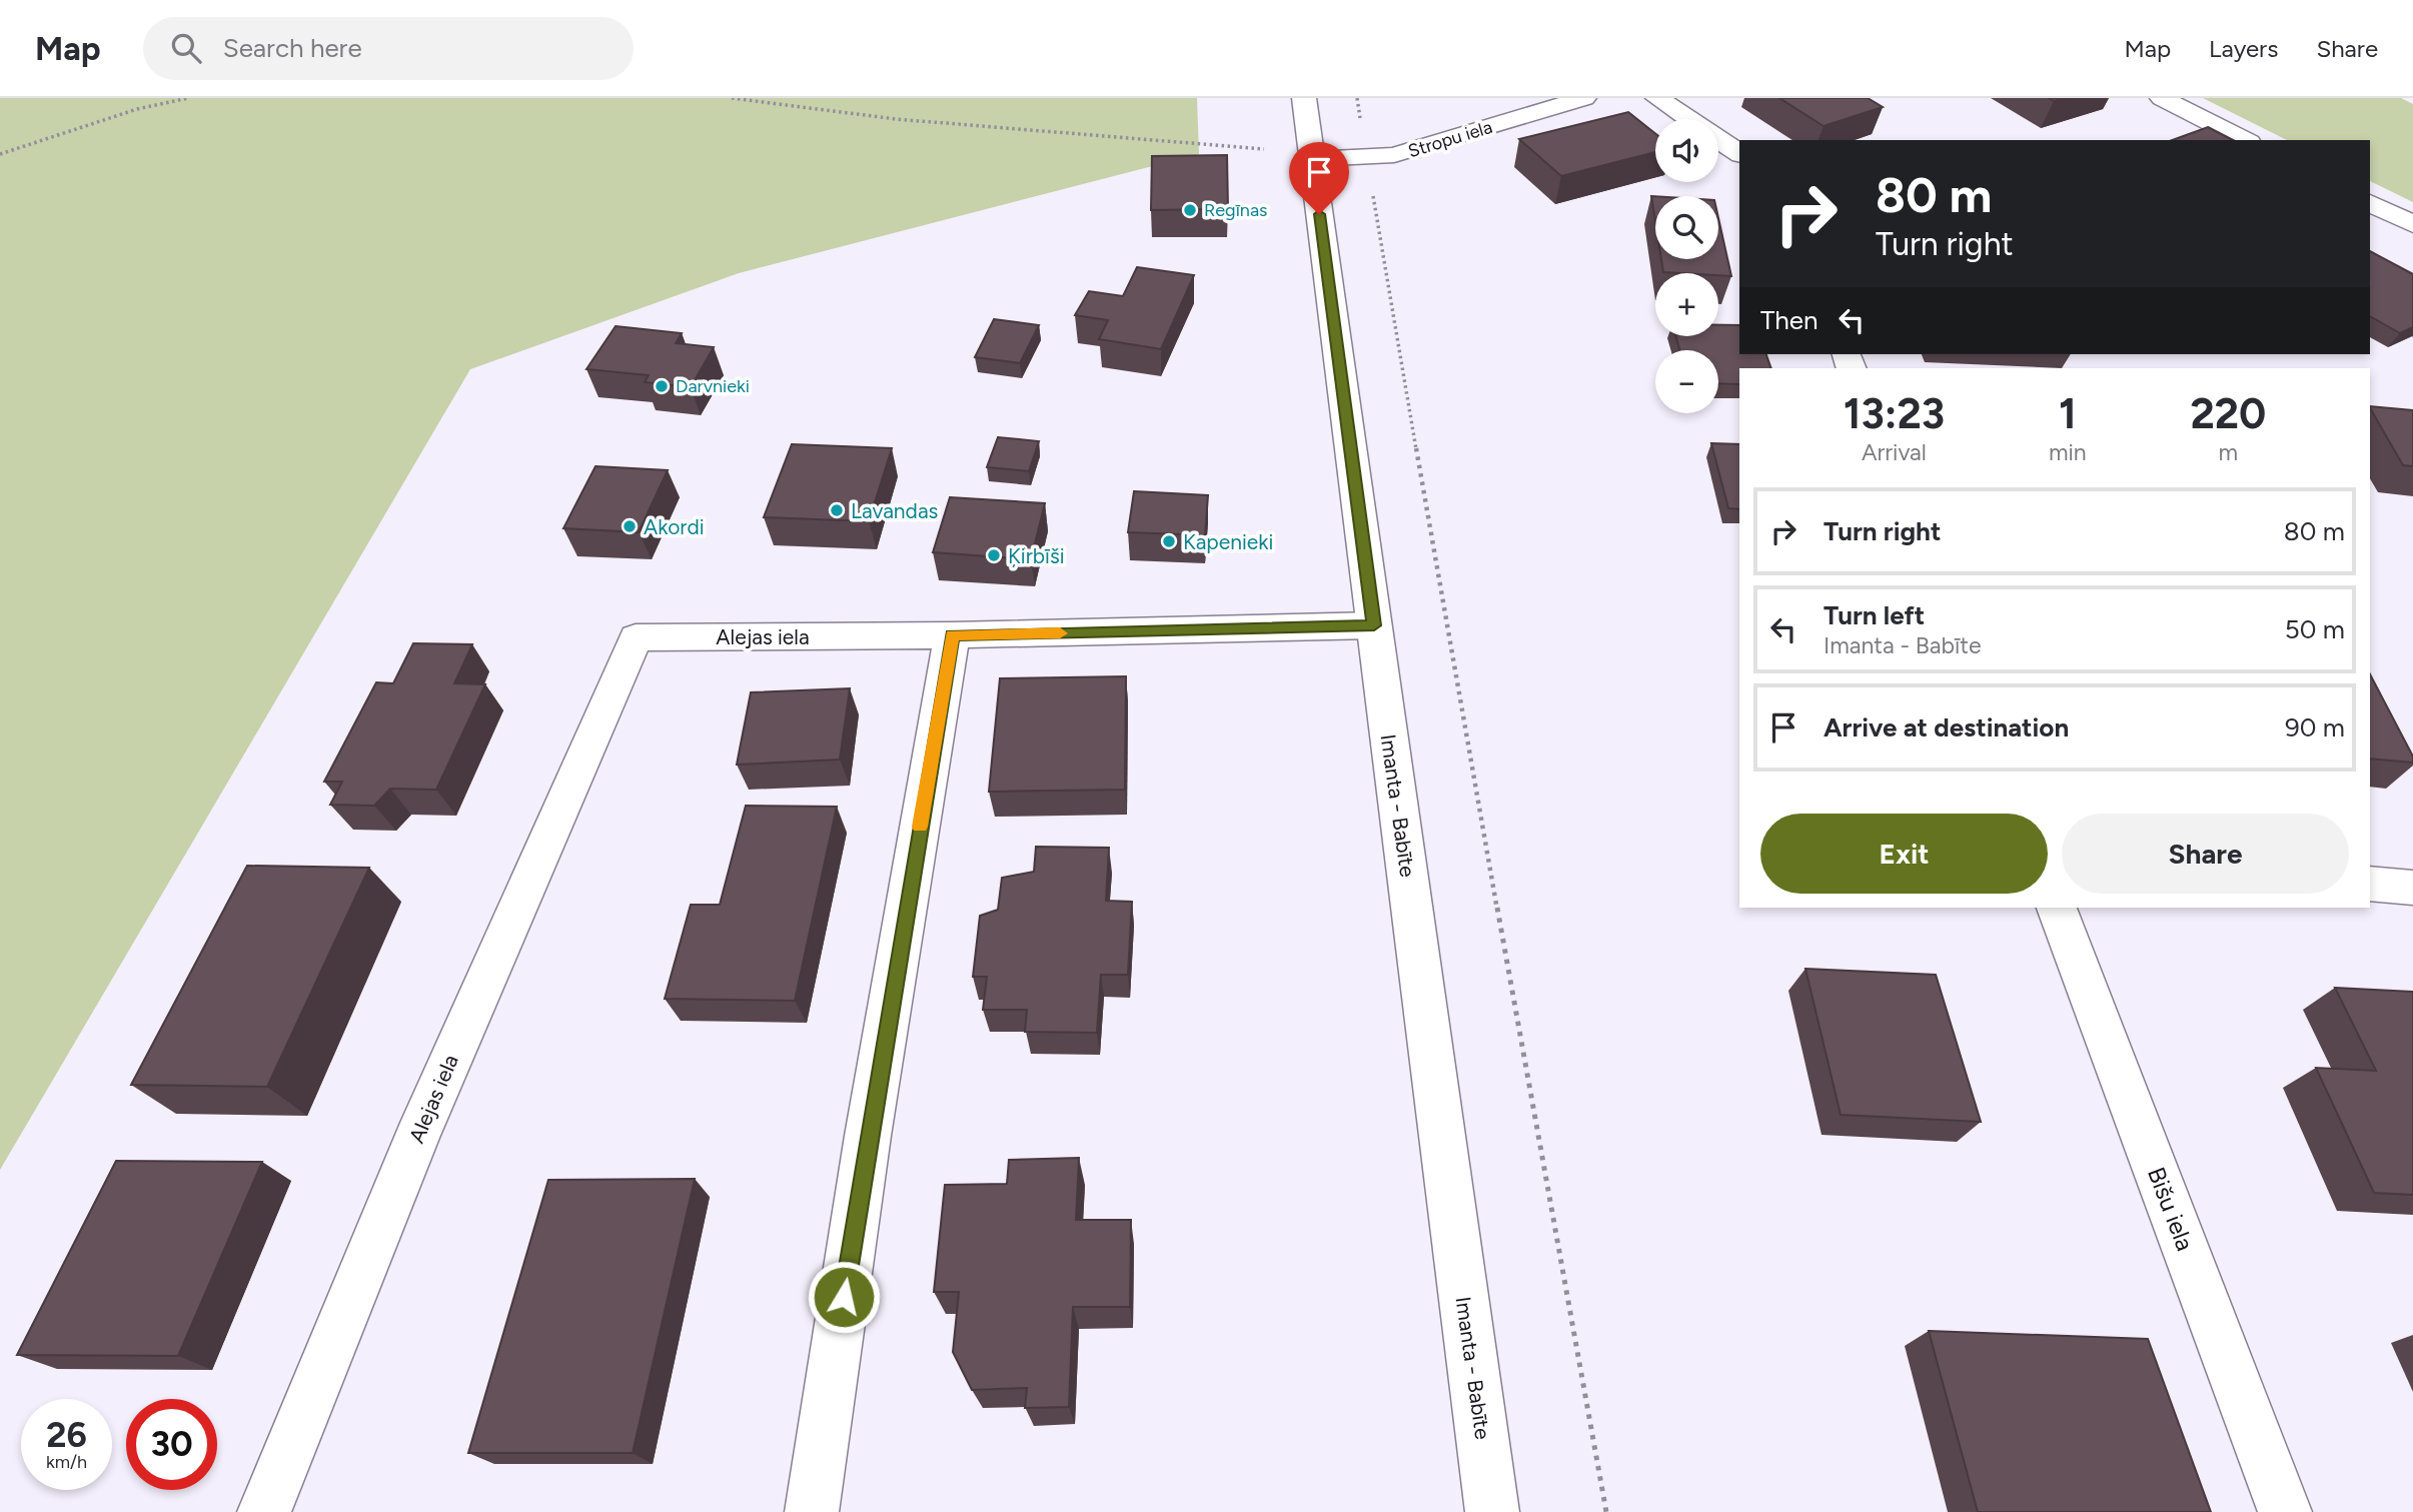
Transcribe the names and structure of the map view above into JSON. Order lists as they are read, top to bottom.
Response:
{
  "streets": {
    "street": [
      "Stropu iela",
      "Alejas iela",
      "Imanta - Babīte",
      "Bišu iela"
    ]
  },
  "crossings": [
    ["Stropu iela", "Imanta - Babīte"]
  ],
  "places": [
    "Regīnas",
    "Darvnieki",
    "Lavandas",
    "Akordi",
    "Kapenieki",
    "Ķirbīši"
  ],
  "page": {
    "header": "Map",
    "search": "Search here",
    "nav": ["Map", "Layers", "Share"],
    "map_buttons": ["+", "−"],
    "turn": ["80 m", "Turn right"],
    "then": "Then",
    "eta": [
      "13:23",
      "Arrival",
      "1",
      "min",
      "220",
      "m"
    ],
    "list": [
      {
        "name": "Turn right",
        "value": "80 m"
      },
      {
        "name": "Turn left",
        "note": "Imanta - Babīte",
        "value": "50 m"
      },
      {
        "name": "Arrive at destination",
        "value": "90 m"
      }
    ],
    "buttons": ["Exit", "Share"],
    "speed": "26 km/h",
    "limit": "30"
  }
}
